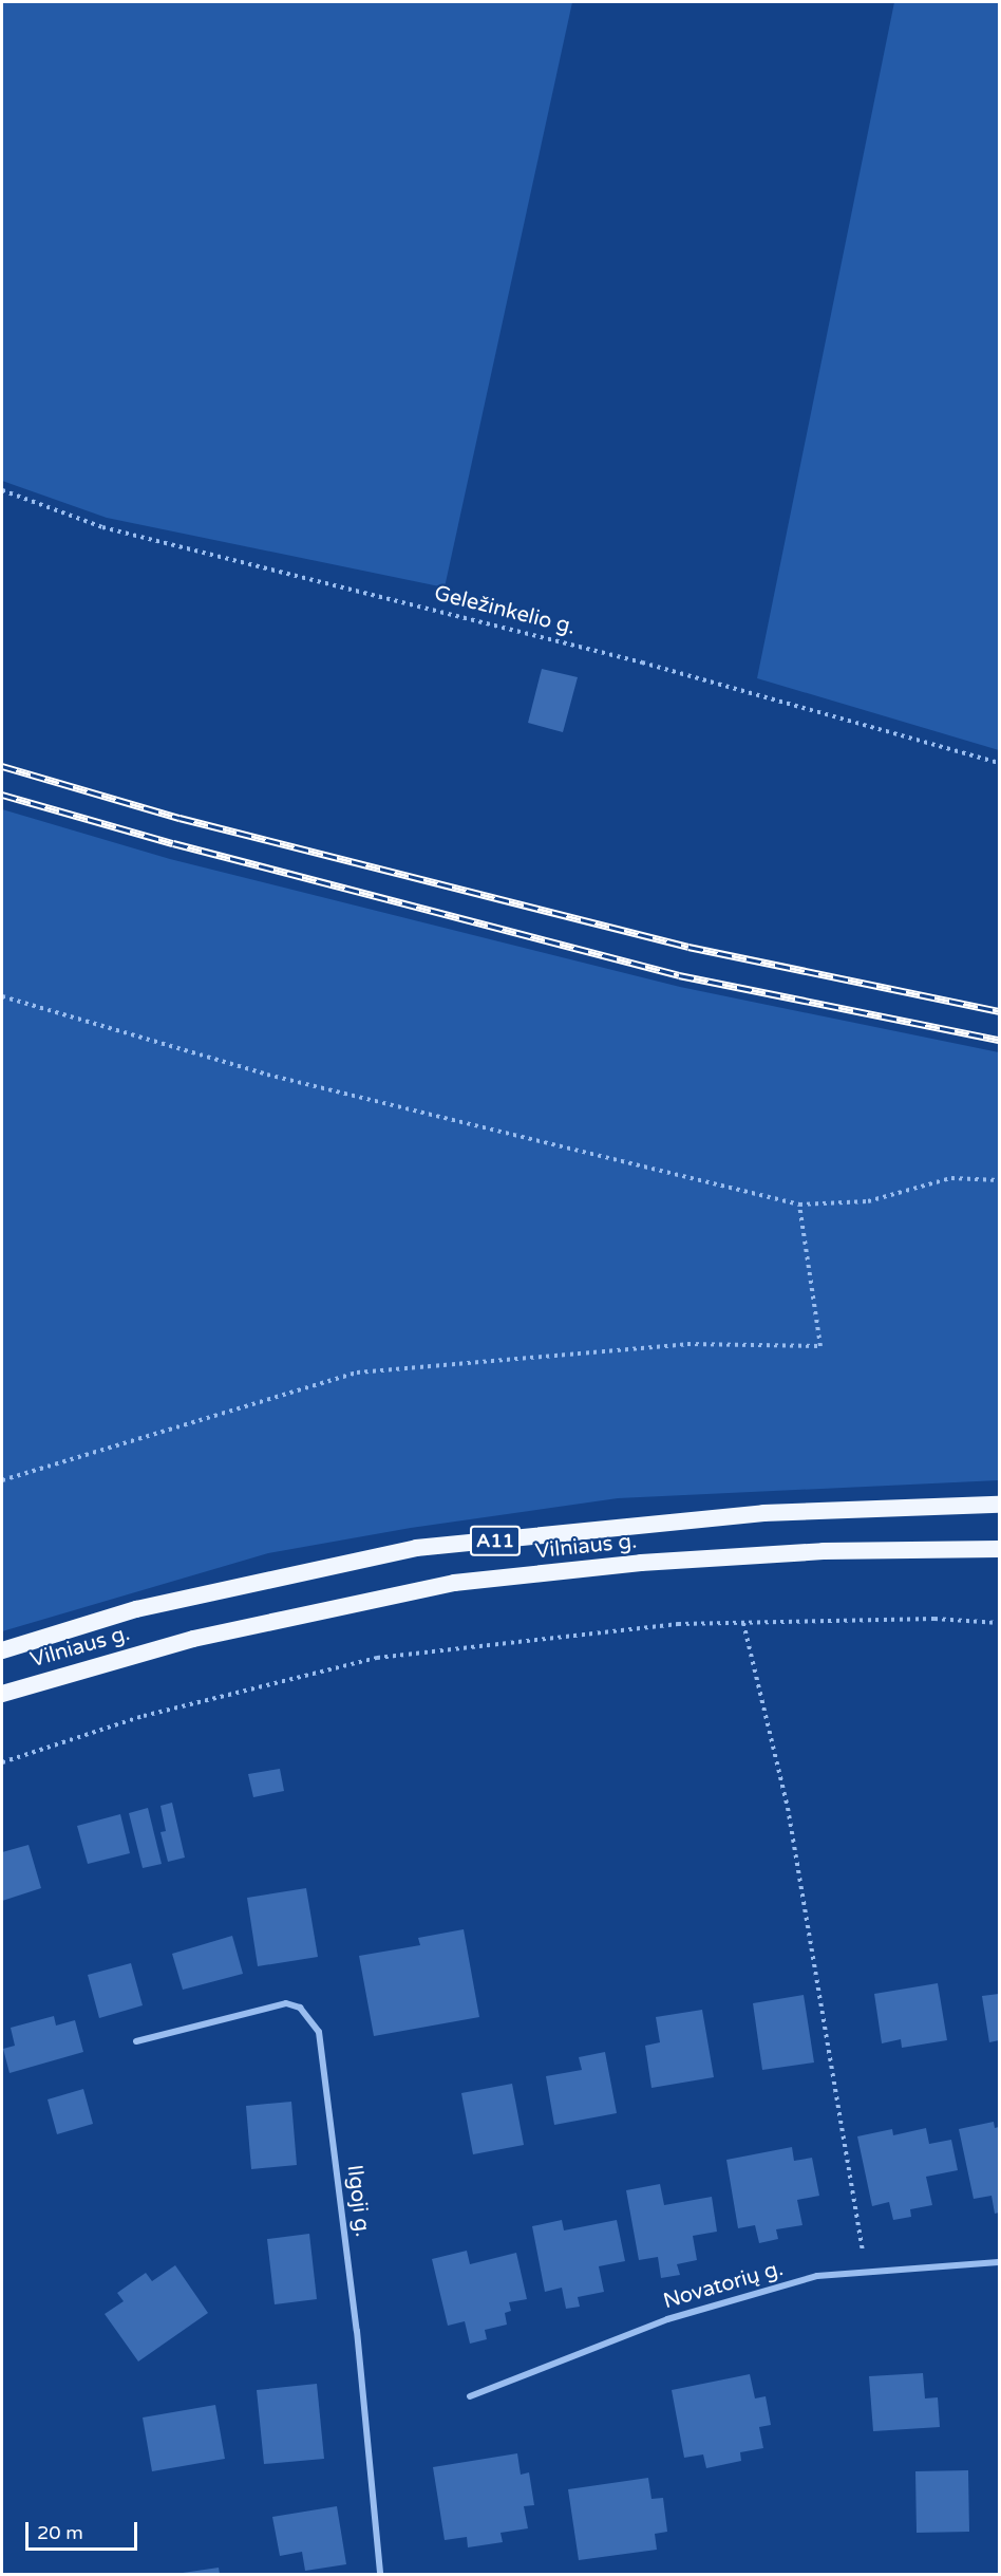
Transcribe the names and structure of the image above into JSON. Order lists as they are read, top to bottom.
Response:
{
  "streets": {
    "highway": ["A11", "Vilniaus g."],
    "street": ["Ilgoji g.", "Novatorių g."],
    "path": ["Geležinkelio g."]
  },
  "scale_bar": "20 m"
}
